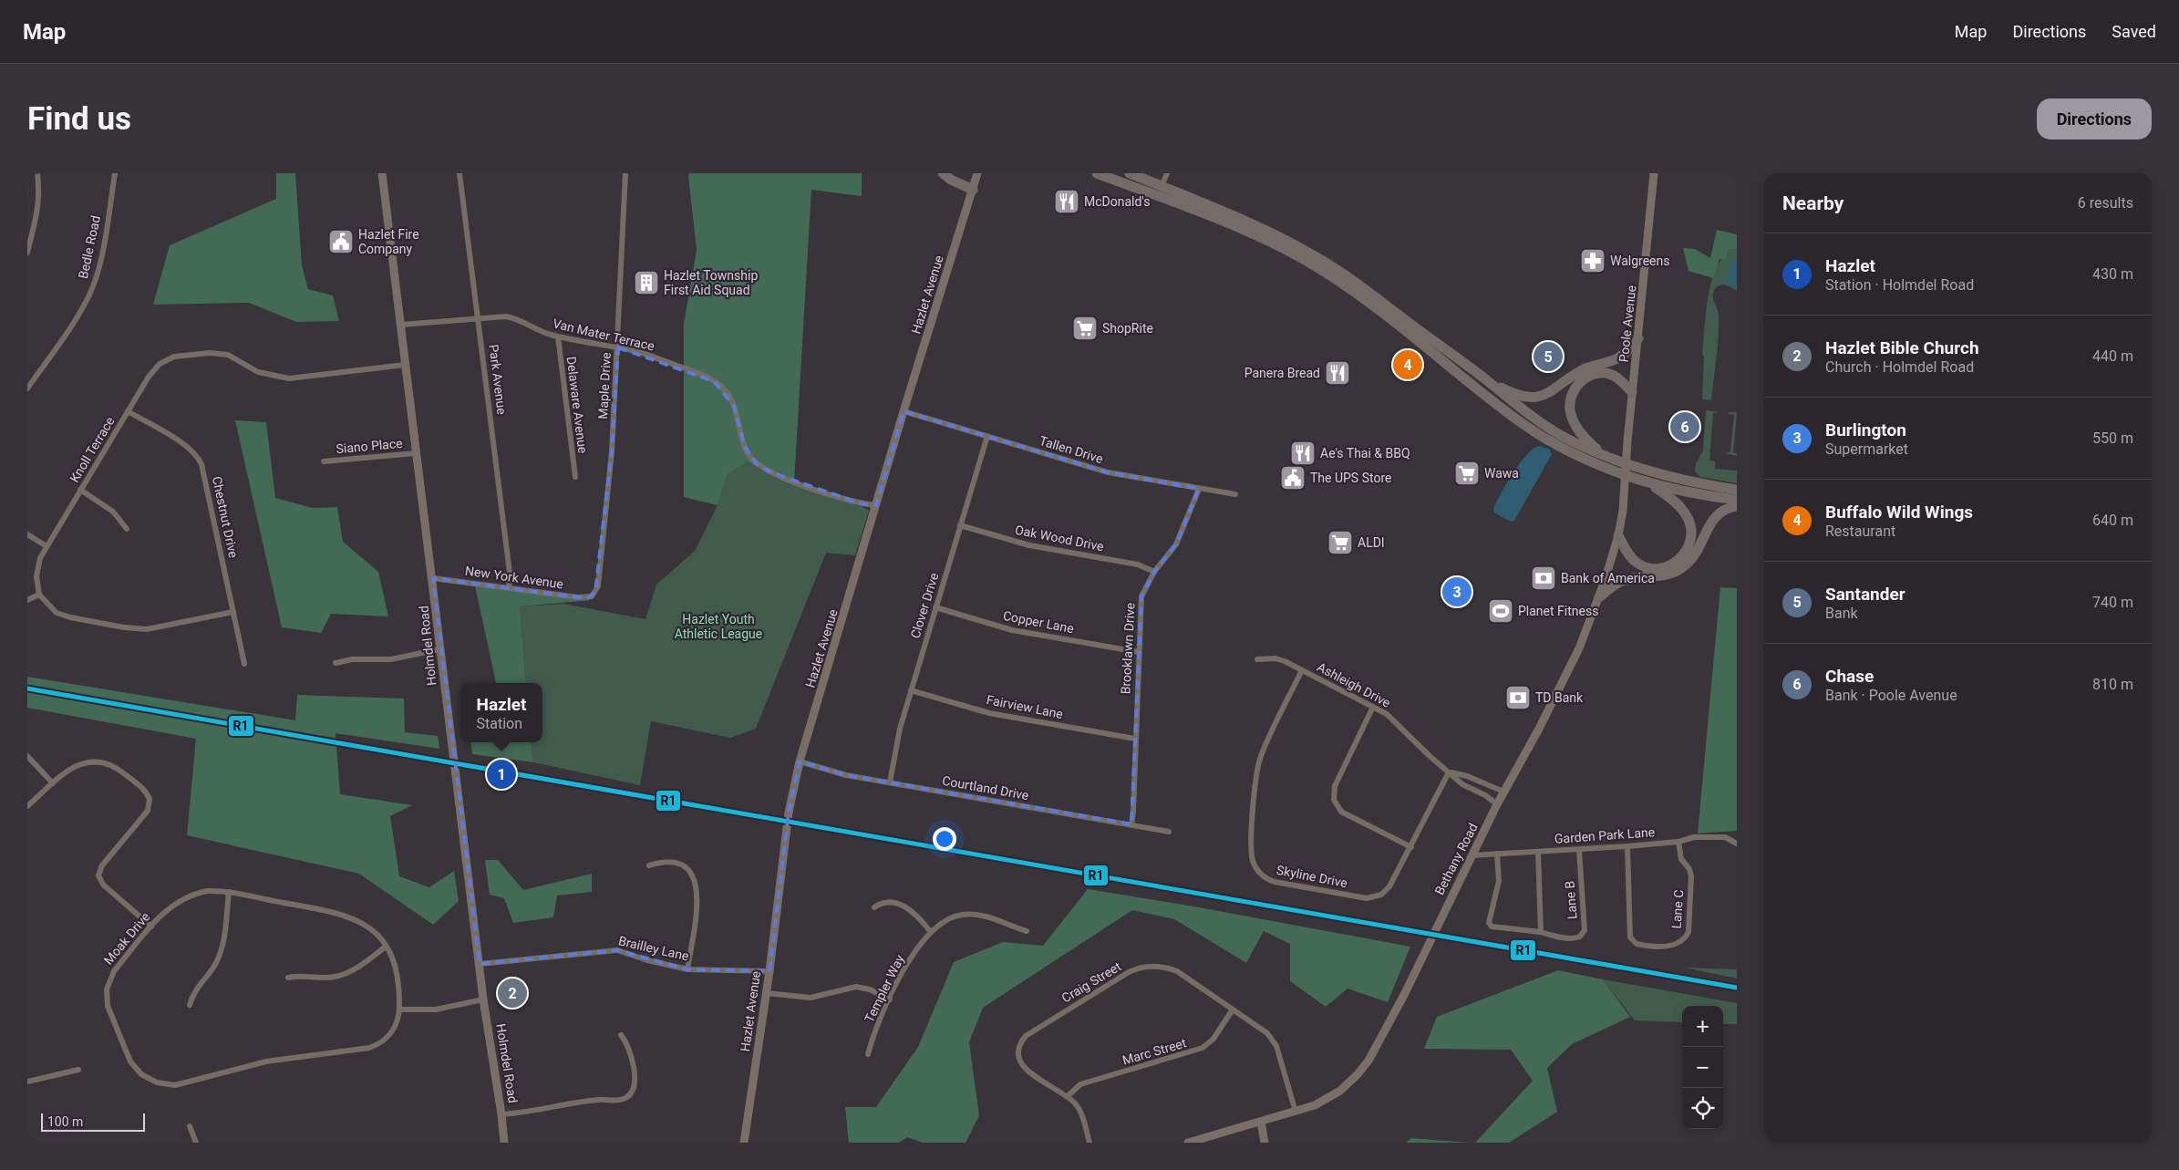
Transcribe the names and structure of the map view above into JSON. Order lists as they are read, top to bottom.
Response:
{
  "streets": {
    "street": [
      "Bedle Road",
      "Hazlet Avenue",
      "Poole Avenue",
      "Van Mater Terrace",
      "Park Avenue",
      "Maple Drive",
      "Delaware Avenue",
      "Siano Place",
      "Knoll Terrace",
      "Tallen Drive",
      "Chestnut Drive",
      "Oak Wood Drive",
      "New York Avenue",
      "Clover Drive",
      "Copper Lane",
      "Holmdel Road",
      "Brooklawn Drive",
      "Ashleigh Drive",
      "Fairview Lane",
      "Courtland Drive",
      "Garden Park Lane",
      "Bethany Road",
      "Skyline Drive",
      "Lane B",
      "Lane C",
      "Moak Drive",
      "Brailley Lane",
      "Craig Street",
      "Templer Way",
      "Marc Street"
    ]
  },
  "crossings": [
    ["Hazlet Avenue", "Van Mater Terrace"],
    ["Hazlet Avenue", "Tallen Drive"],
    ["Hazlet Avenue", "Courtland Drive"],
    ["Hazlet Avenue", "Brailley Lane"],
    ["Poole Avenue", "Bethany Road"],
    ["Van Mater Terrace", "Park Avenue"],
    ["Van Mater Terrace", "Maple Drive"],
    ["Van Mater Terrace", "Delaware Avenue"],
    ["Van Mater Terrace", "Holmdel Road"],
    ["Park Avenue", "New York Avenue"],
    ["Maple Drive", "New York Avenue"],
    ["Siano Place", "Holmdel Road"],
    ["Knoll Terrace", "Chestnut Drive"],
    ["Knoll Terrace", "Holmdel Road"],
    ["Tallen Drive", "Clover Drive"],
    ["Tallen Drive", "Brooklawn Drive"],
    ["Oak Wood Drive", "Clover Drive"],
    ["Oak Wood Drive", "Brooklawn Drive"],
    ["New York Avenue", "Holmdel Road"],
    ["Clover Drive", "Copper Lane"],
    ["Clover Drive", "Fairview Lane"],
    ["Clover Drive", "Courtland Drive"],
    ["Copper Lane", "Brooklawn Drive"],
    ["Holmdel Road", "Brailley Lane"],
    ["Brooklawn Drive", "Fairview Lane"],
    ["Brooklawn Drive", "Courtland Drive"],
    ["Ashleigh Drive", "Bethany Road"],
    ["Ashleigh Drive", "Skyline Drive"],
    ["Garden Park Lane", "Bethany Road"],
    ["Garden Park Lane", "Lane B"],
    ["Garden Park Lane", "Lane C"],
    ["Bethany Road", "Craig Street"],
    ["Craig Street", "Marc Street"]
  ],
  "parks": ["Hazlet Youth Athletic League"],
  "places": {
    "restaurant": ["McDonald's", "Panera Bread", "Ae's Thai & BBQ"],
    "public building": ["Hazlet Fire Company", "The UPS Store"],
    "pharmacy": ["Walgreens"],
    "building": ["Hazlet Township First Aid Squad"],
    "supermarket": ["ShopRite", "Wawa", "ALDI"],
    "bank": ["Bank of America", "TD Bank"],
    "sports": ["Planet Fitness"]
  },
  "lines": ["transit line R1"],
  "scale_bar": "100 m",
  "page": {
    "header": "Map",
    "nav": ["Map", "Directions", "Saved"],
    "buttons": "Directions",
    "title": "Find us",
    "heading": ["Nearby", "6 results"],
    "list": [
      {
        "mark": "1",
        "name": "Hazlet",
        "note": "Station · Holmdel Road",
        "value": "430 m"
      },
      {
        "mark": "2",
        "name": "Hazlet Bible Church",
        "note": "Church · Holmdel Road",
        "value": "440 m"
      },
      {
        "mark": "3",
        "name": "Burlington",
        "note": "Supermarket",
        "value": "550 m"
      },
      {
        "mark": "4",
        "name": "Buffalo Wild Wings",
        "note": "Restaurant",
        "value": "640 m"
      },
      {
        "mark": "5",
        "name": "Santander",
        "note": "Bank",
        "value": "740 m"
      },
      {
        "mark": "6",
        "name": "Chase",
        "note": "Bank · Poole Avenue",
        "value": "810 m"
      }
    ],
    "pins": [
      "5",
      "4",
      "6",
      "3",
      "1",
      "2"
    ],
    "popup": ["Hazlet", "Station"],
    "map_buttons": ["+", "−"],
    "scale": "100 m"
  }
}
